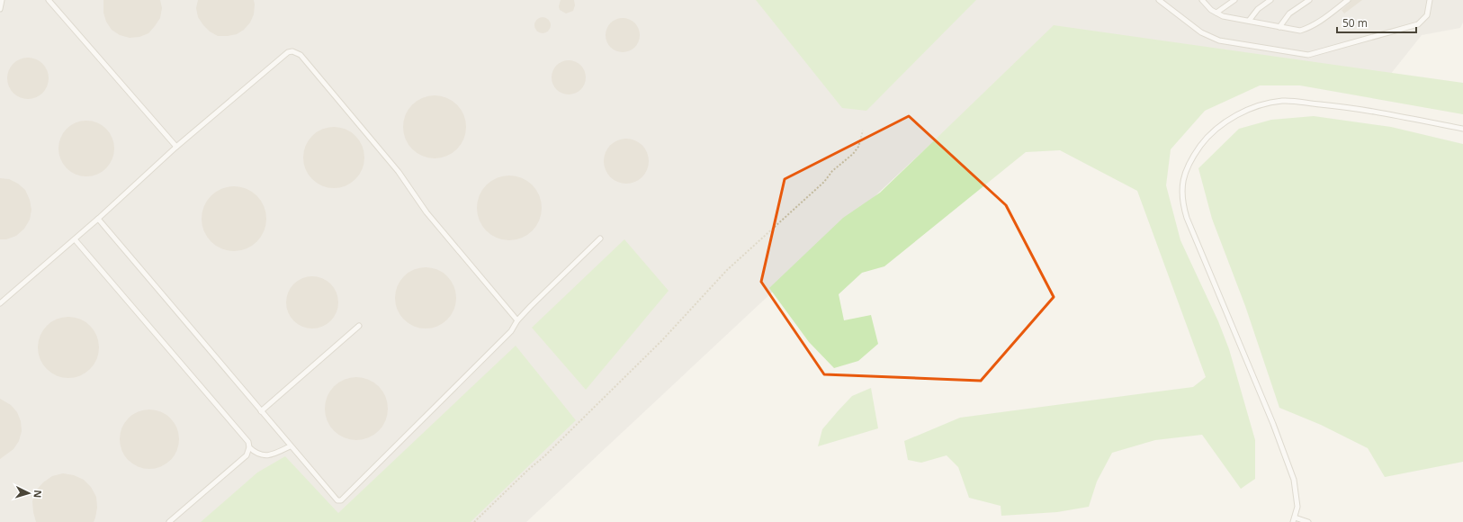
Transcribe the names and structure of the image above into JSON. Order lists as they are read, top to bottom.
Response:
{
  "scale_bar": "50 m",
  "north": "right"
}
